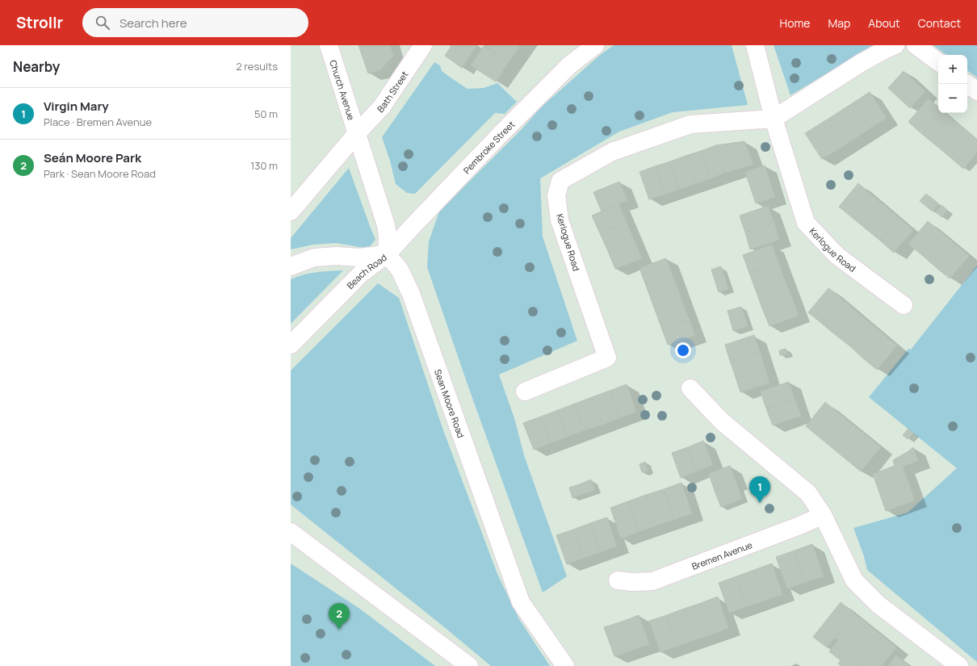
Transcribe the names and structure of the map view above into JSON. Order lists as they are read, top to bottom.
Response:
{
  "streets": {
    "main road": [
      "Church Avenue",
      "Bath Street",
      "Pembroke Street",
      "Kerlogue Road",
      "Beach Road",
      "Sean Moore Road",
      "Bremen Avenue"
    ]
  },
  "crossings": [
    ["Church Avenue", "Bath Street"],
    ["Pembroke Street", "Beach Road"],
    ["Pembroke Street", "Sean Moore Road"],
    ["Beach Road", "Sean Moore Road"]
  ],
  "page": {
    "header": "Strollr",
    "search": "Search here",
    "nav": [
      "Home",
      "Map",
      "About",
      "Contact"
    ],
    "heading": ["Nearby", "2 results"],
    "map_buttons": ["+", "−"],
    "list": [
      {
        "mark": "1",
        "name": "Virgin Mary",
        "note": "Place · Bremen Avenue",
        "value": "50 m"
      },
      {
        "mark": "2",
        "name": "Seán Moore Park",
        "note": "Park · Sean Moore Road",
        "value": "130 m"
      }
    ],
    "pins": ["1", "2"]
  }
}
